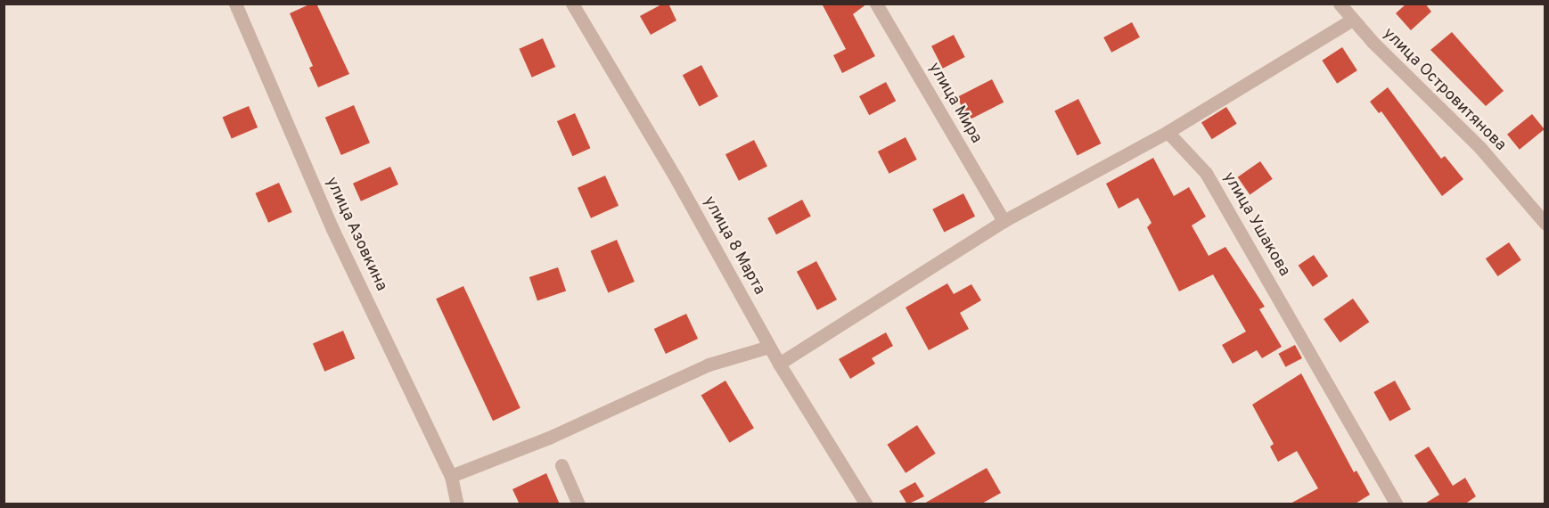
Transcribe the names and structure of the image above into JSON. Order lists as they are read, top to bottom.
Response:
{
  "streets": {
    "street": [
      "улица Островитянова",
      "улица Мира",
      "улица Ушакова",
      "улица Азовкина",
      "улица 8 Марта"
    ]
  }
}
